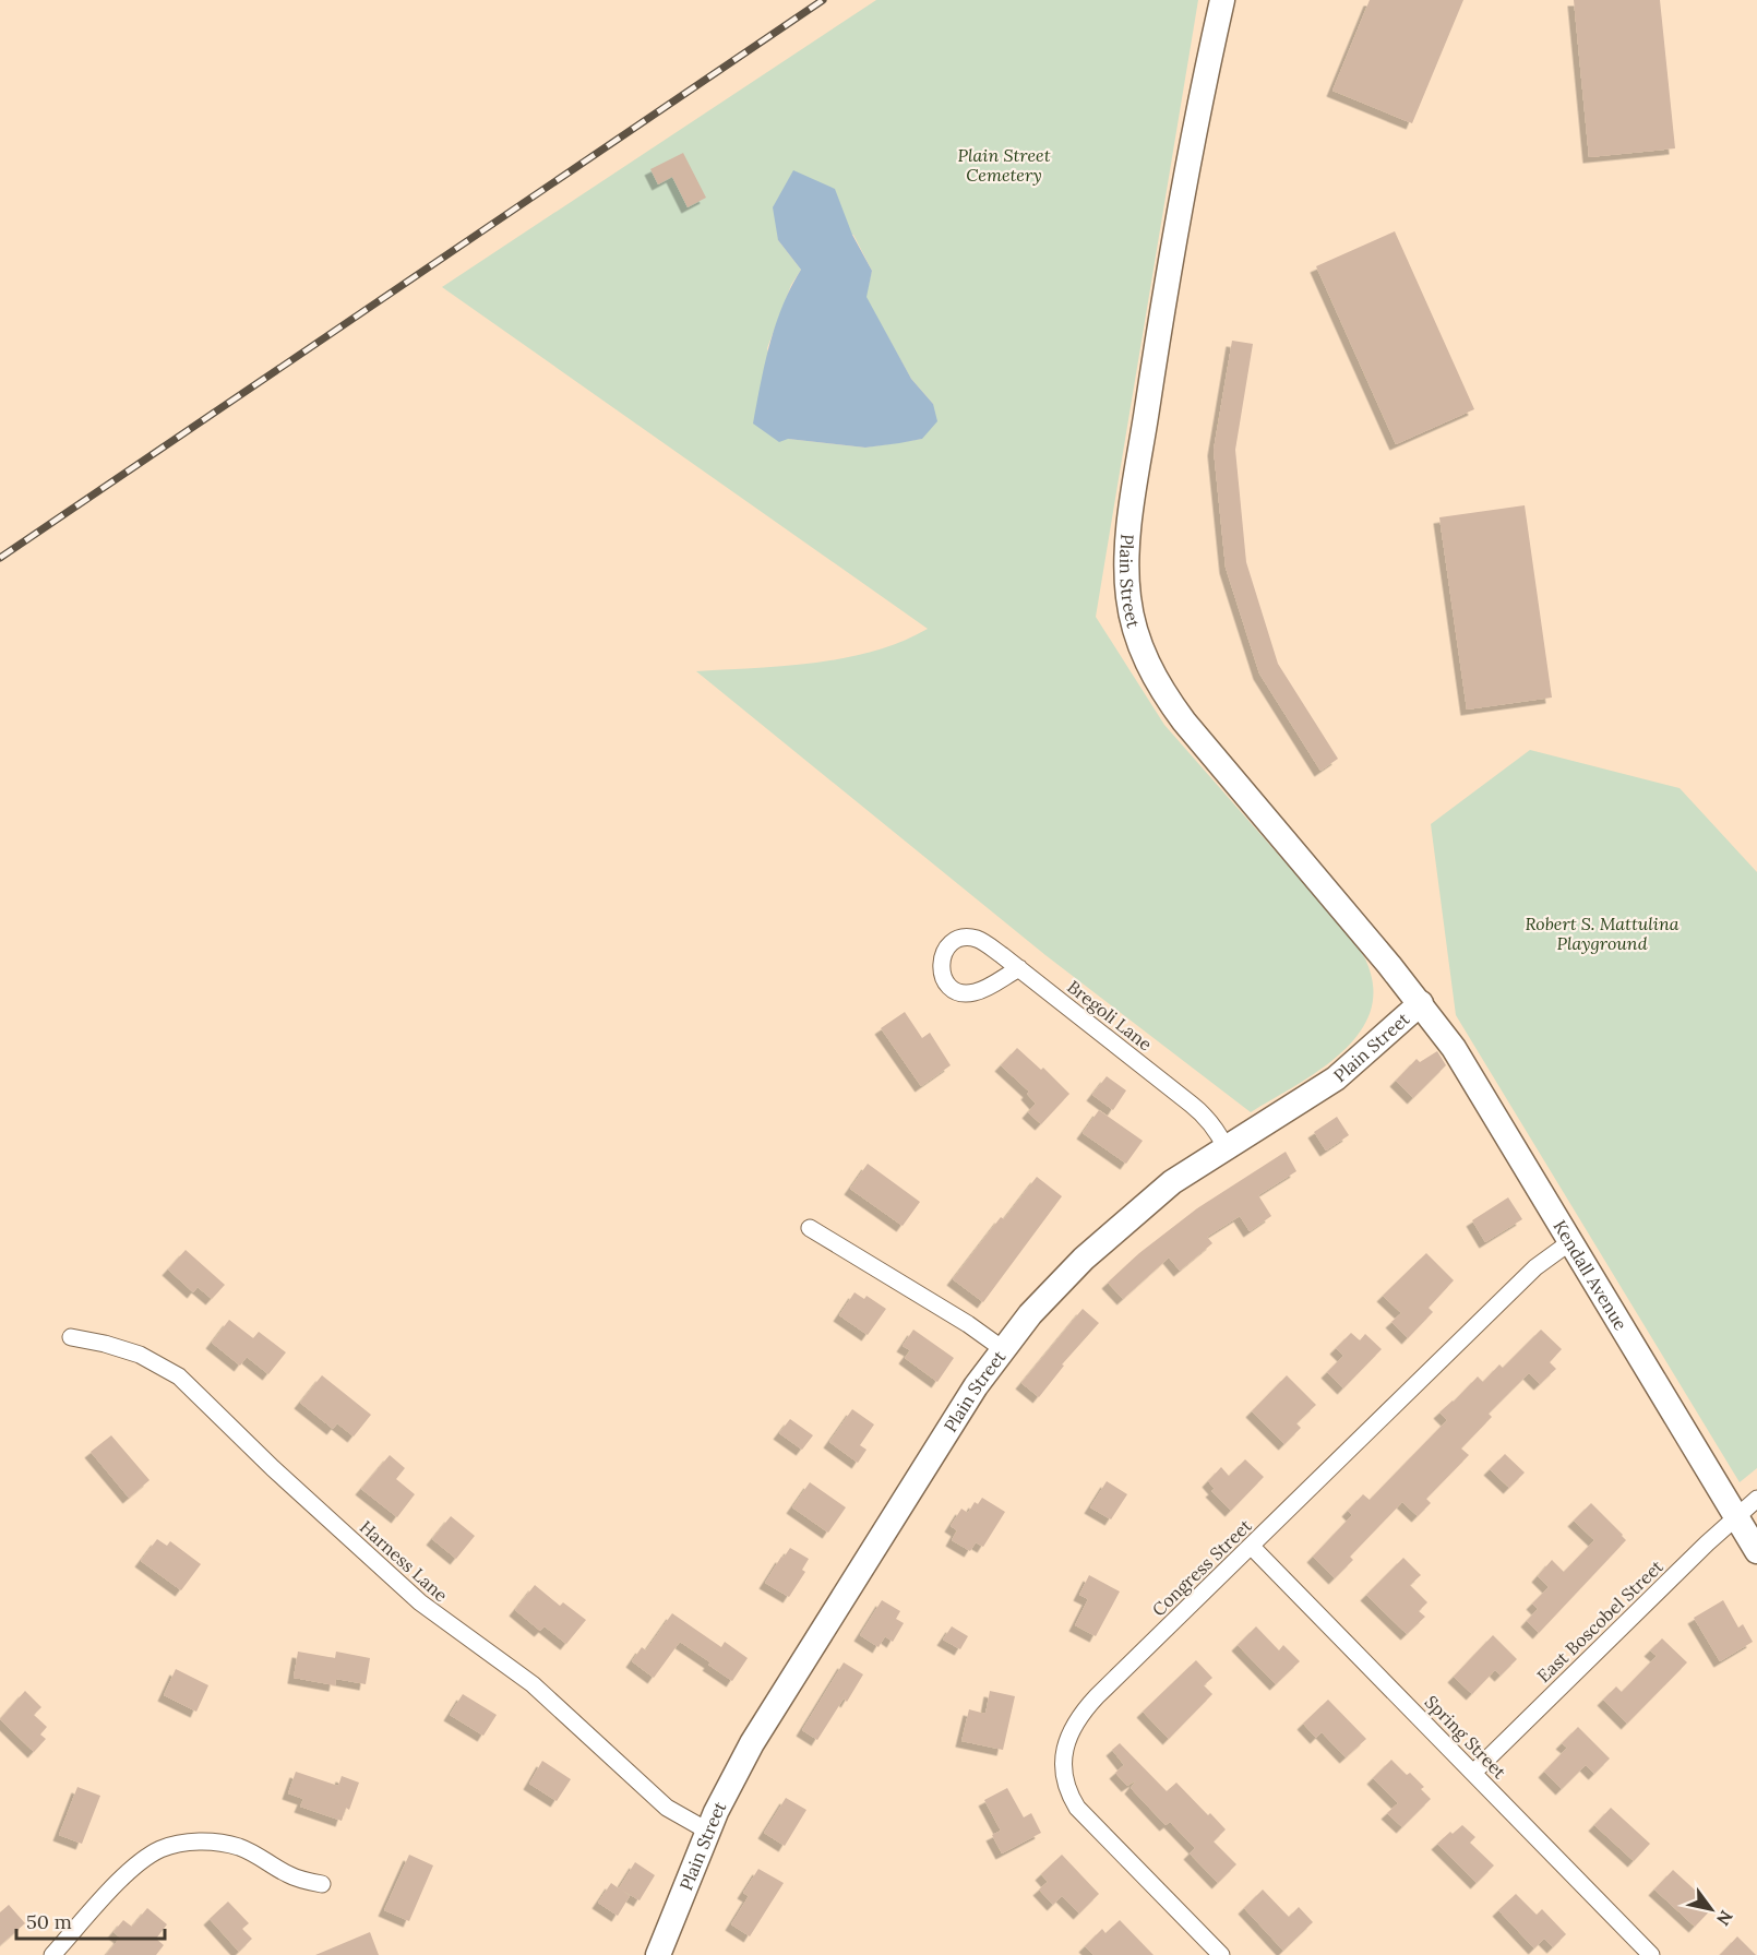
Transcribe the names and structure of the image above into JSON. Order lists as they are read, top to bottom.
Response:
{
  "streets": {
    "street": [
      "Plain Street",
      "Bregoli Lane",
      "Kendall Avenue",
      "Harness Lane",
      "Congress Street",
      "East Boscobel Street",
      "Spring Street"
    ]
  },
  "crossings": [
    ["Plain Street", "Bregoli Lane"],
    ["Plain Street", "Kendall Avenue"],
    ["Plain Street", "Harness Lane"],
    ["Kendall Avenue", "Congress Street"],
    ["Kendall Avenue", "East Boscobel Street"],
    ["Congress Street", "Spring Street"],
    ["East Boscobel Street", "Spring Street"]
  ],
  "parks": ["Plain Street Cemetery", "Robert S. Mattulina Playground"],
  "scale_bar": "50 m",
  "north": "bottom right"
}
